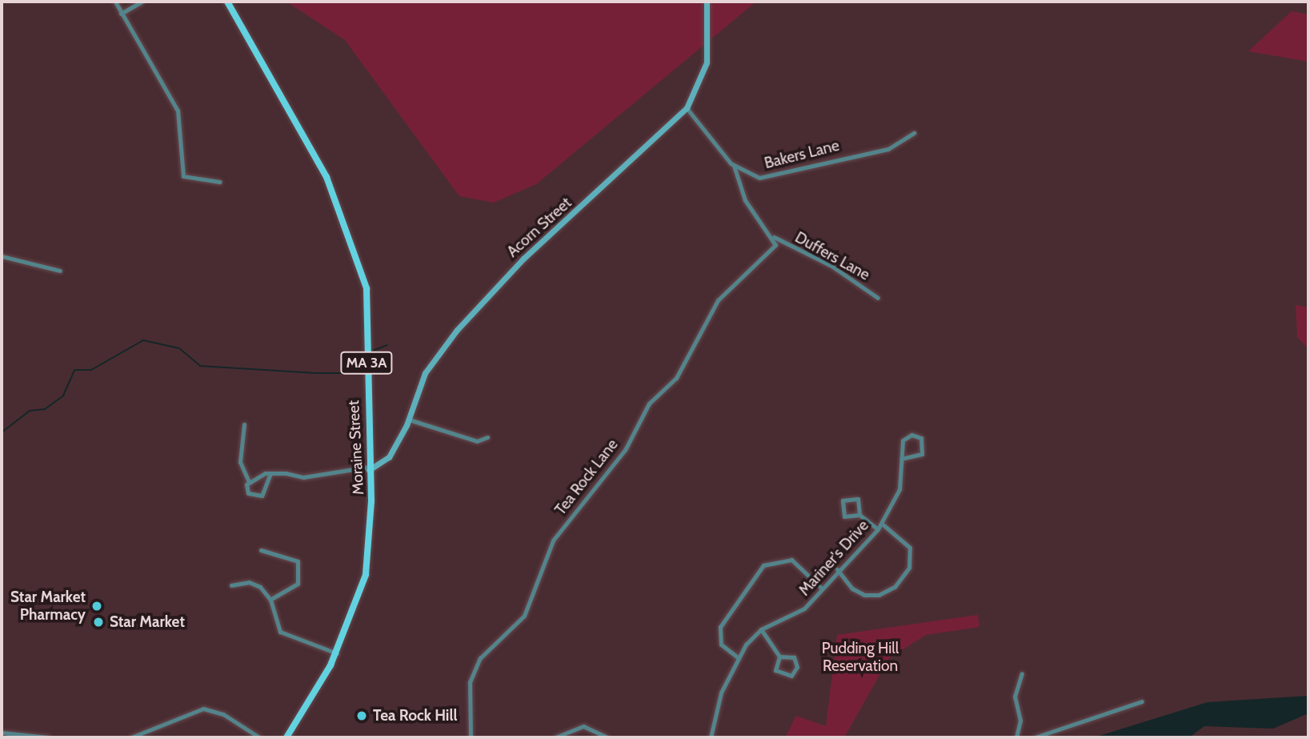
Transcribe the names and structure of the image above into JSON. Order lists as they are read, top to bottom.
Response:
{
  "streets": {
    "main road": ["Acorn Street", "MA 3A", "Moraine Street"],
    "street": [
      "Bakers Lane",
      "Duffers Lane",
      "Tea Rock Lane",
      "Mariner's Drive"
    ]
  },
  "crossings": [
    ["Bakers Lane", "Acorn Street"],
    ["Acorn Street", "Moraine Street"],
    ["Duffers Lane", "Tea Rock Lane"]
  ],
  "parks": ["Pudding Hill Reservation"],
  "places": ["Star Market Pharmacy", "Star Market", "Tea Rock Hill"]
}
